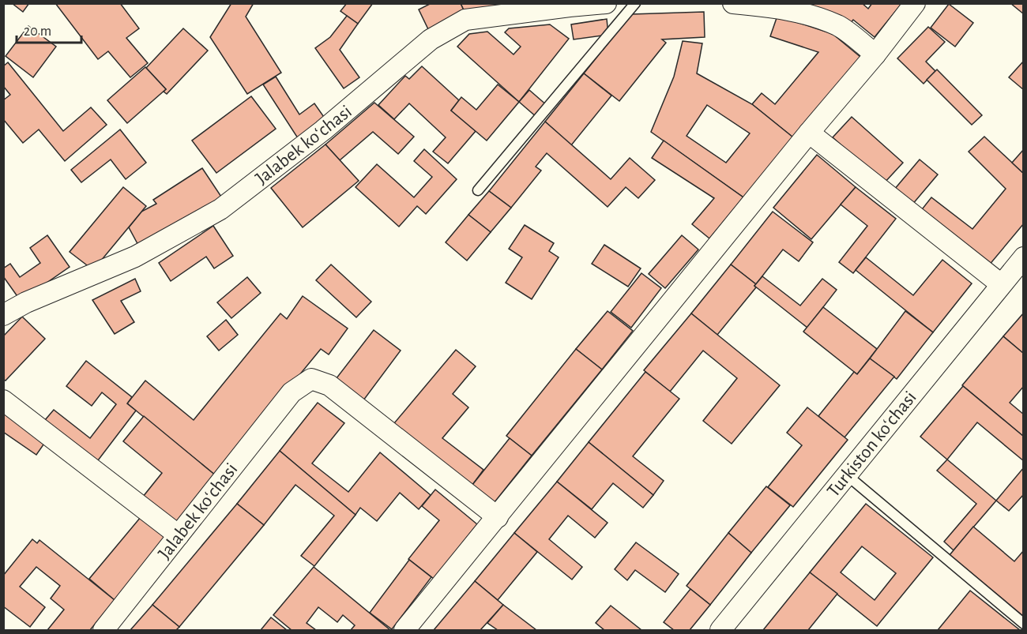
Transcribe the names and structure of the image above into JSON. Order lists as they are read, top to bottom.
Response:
{
  "streets": {
    "street": ["Jalabek koʻchasi", "Turkiston koʻchasi"]
  },
  "scale_bar": "20 m"
}
